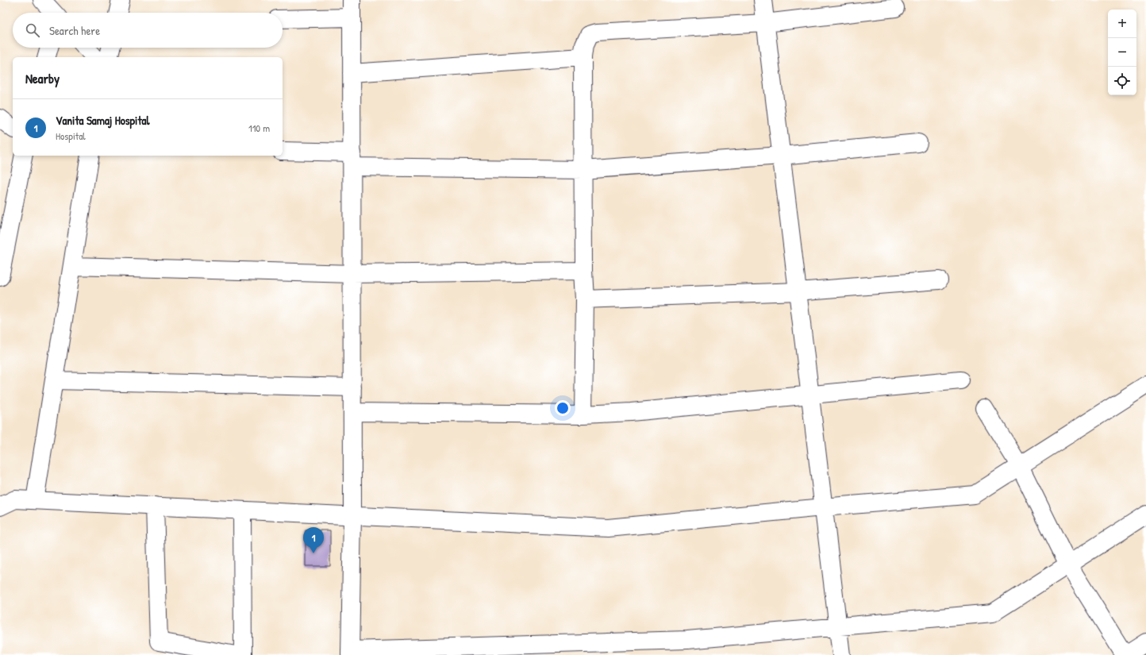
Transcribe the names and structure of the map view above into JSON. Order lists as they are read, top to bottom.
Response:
{
  "page": {
    "map_buttons": ["+", "−"],
    "search": "Search here",
    "heading": "Nearby",
    "list": [
      {
        "mark": "1",
        "name": "Vanita Samaj Hospital",
        "note": "Hospital",
        "value": "110 m"
      }
    ],
    "pins": "1"
  }
}
